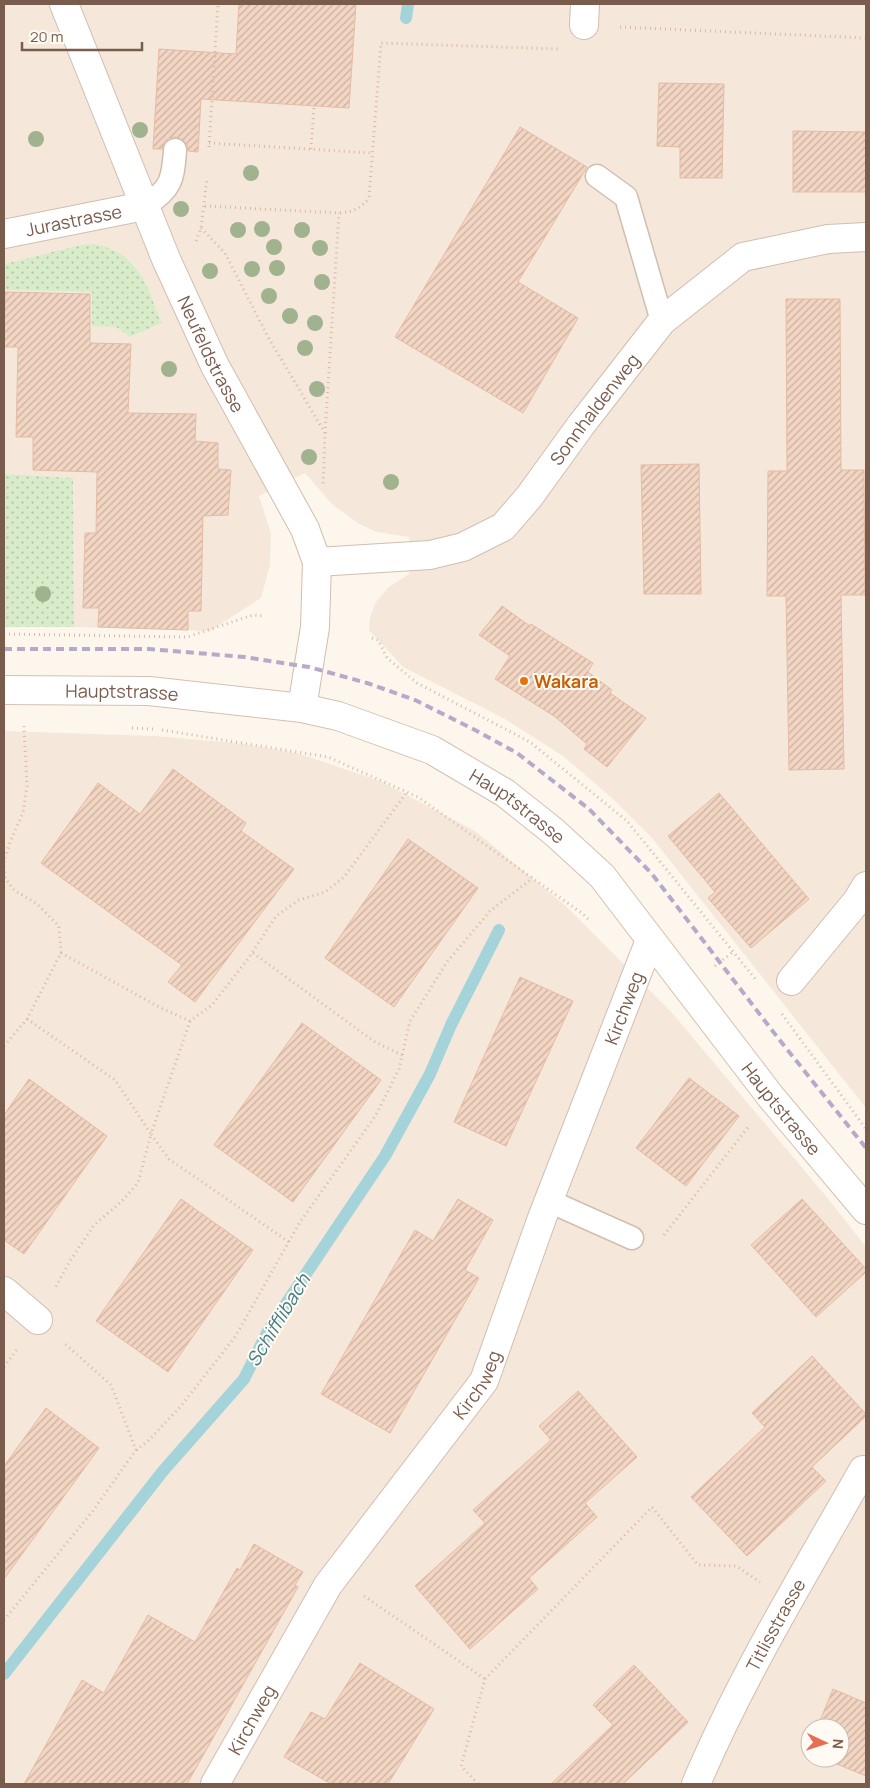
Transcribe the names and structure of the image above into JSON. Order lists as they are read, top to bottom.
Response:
{
  "streets": {
    "street": [
      "Jurastrasse",
      "Neufeldstrasse",
      "Sonnhaldenweg",
      "Hauptstrasse",
      "Kirchweg",
      "Titlisstrasse"
    ]
  },
  "crossings": [
    ["Jurastrasse", "Neufeldstrasse"],
    ["Neufeldstrasse", "Sonnhaldenweg"],
    ["Neufeldstrasse", "Hauptstrasse"],
    ["Hauptstrasse", "Kirchweg"]
  ],
  "water": ["Schifflibach"],
  "places": ["Wakara"],
  "scale_bar": "20 m",
  "north": "right"
}
